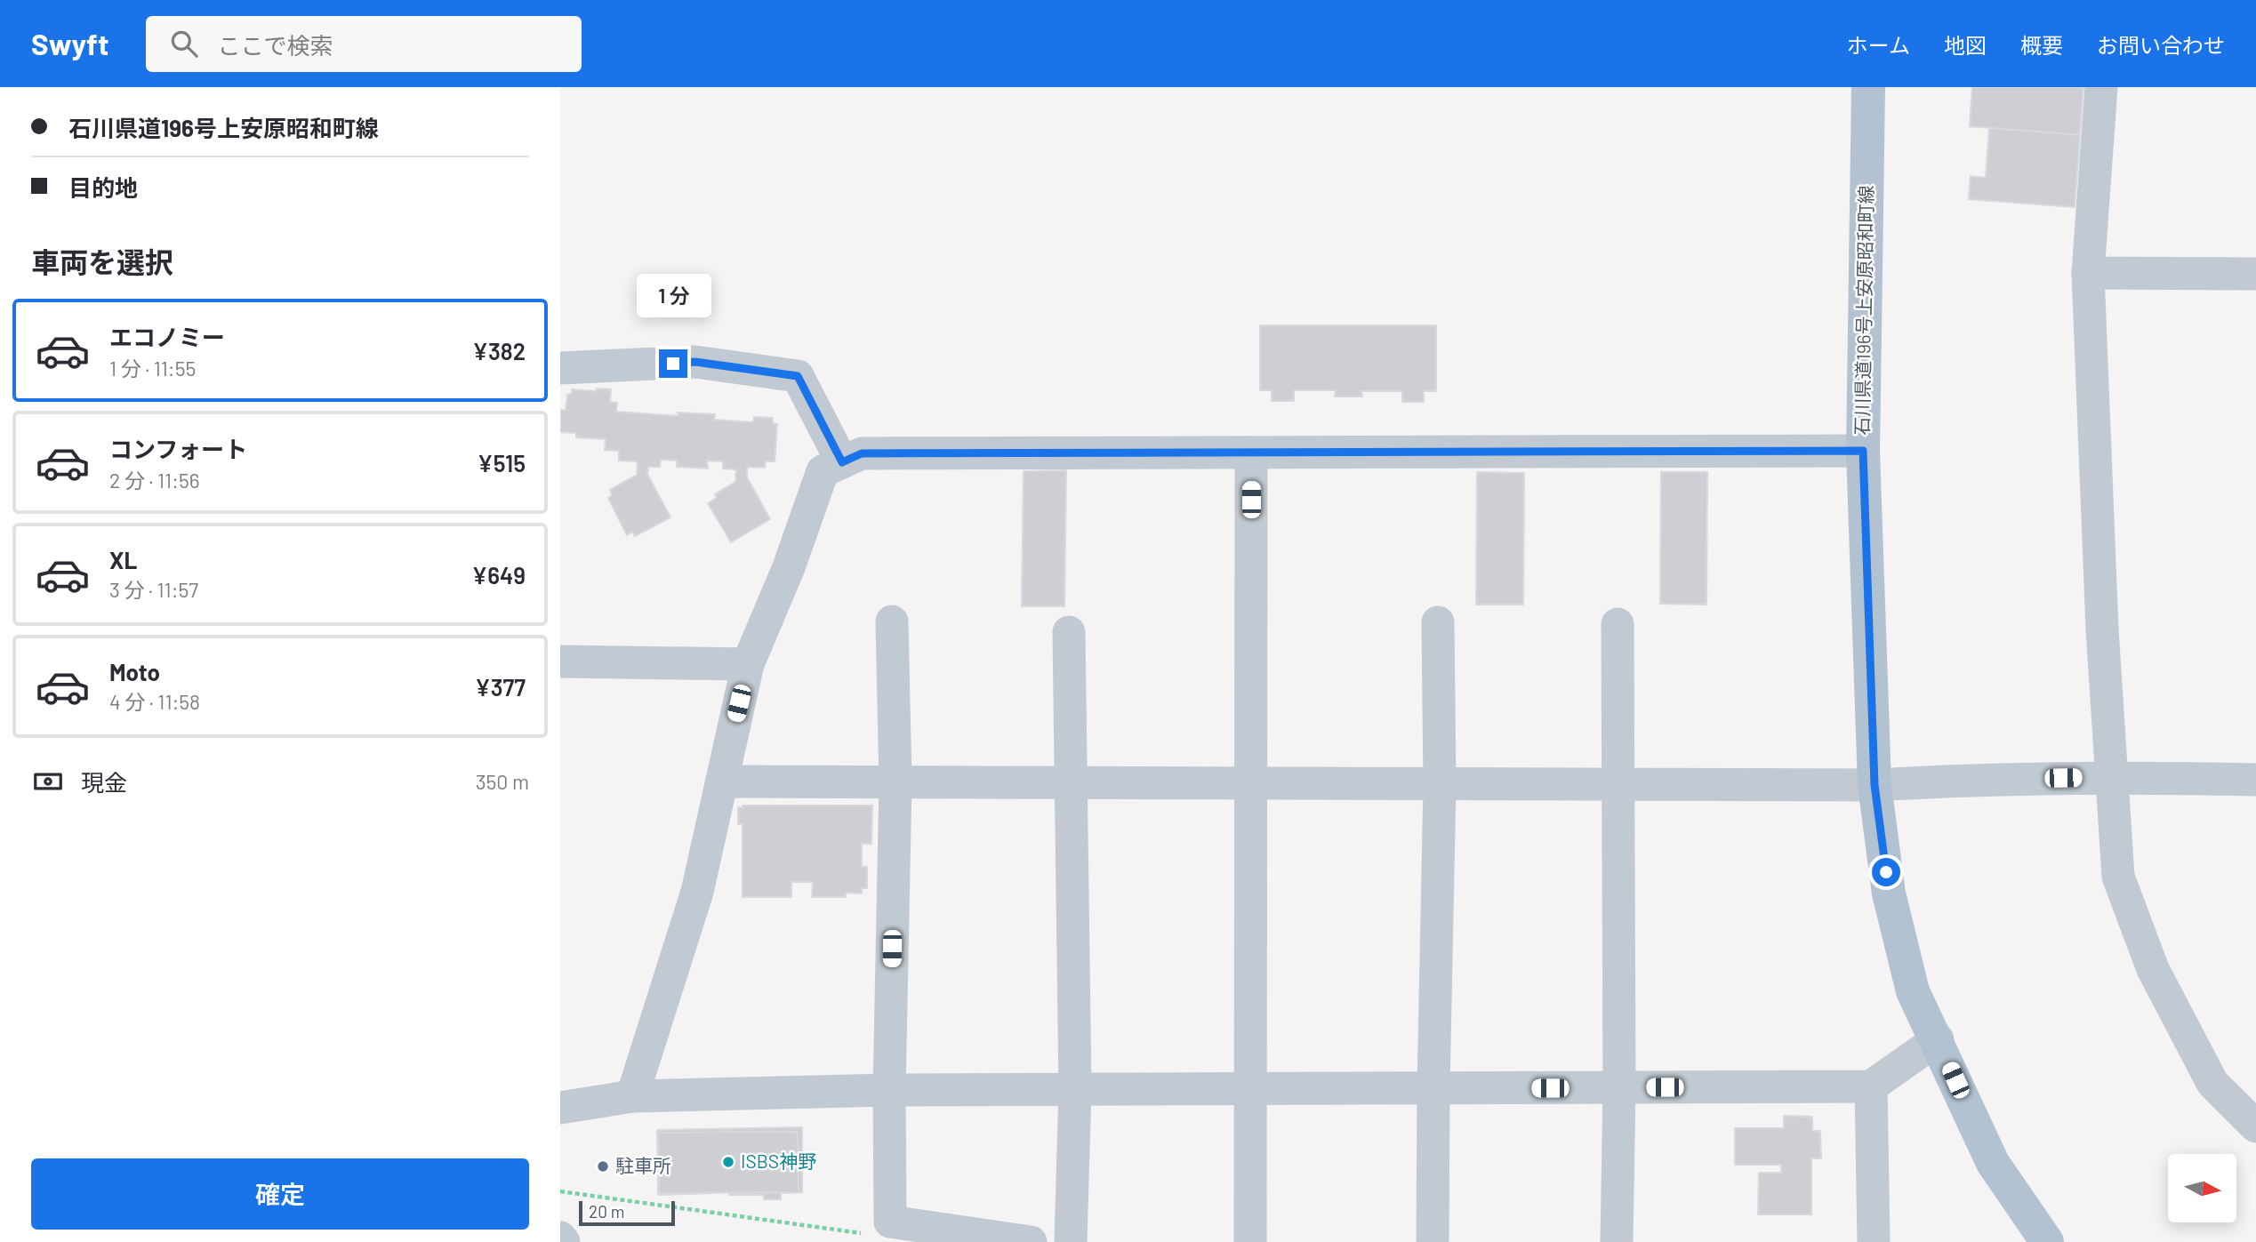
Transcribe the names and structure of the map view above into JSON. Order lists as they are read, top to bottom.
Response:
{
  "streets": {
    "main road": ["石川県道196号上安原昭和町線"]
  },
  "places": ["ISBS神野", "駐車所"],
  "scale_bar": "20 m",
  "north": "right",
  "page": {
    "header": "Swyft",
    "search": "ここで検索",
    "nav": [
      "ホーム",
      "地図",
      "概要",
      "お問い合わせ"
    ],
    "banner": ["石川県道196号上安原昭和町線", "目的地"],
    "heading": "車両を選択",
    "bubble": "1 分",
    "list": [
      {
        "name": "エコノミー",
        "note": "1 分 · 11:55",
        "value": "¥382"
      },
      {
        "name": "コンフォート",
        "note": "2 分 · 11:56",
        "value": "¥515"
      },
      {
        "name": "XL",
        "note": "3 分 · 11:57",
        "value": "¥649"
      },
      {
        "name": "Moto",
        "note": "4 分 · 11:58",
        "value": "¥377"
      }
    ],
    "pay": ["現金", "350 m"],
    "buttons": "確定",
    "scale": "20 m"
  }
}
